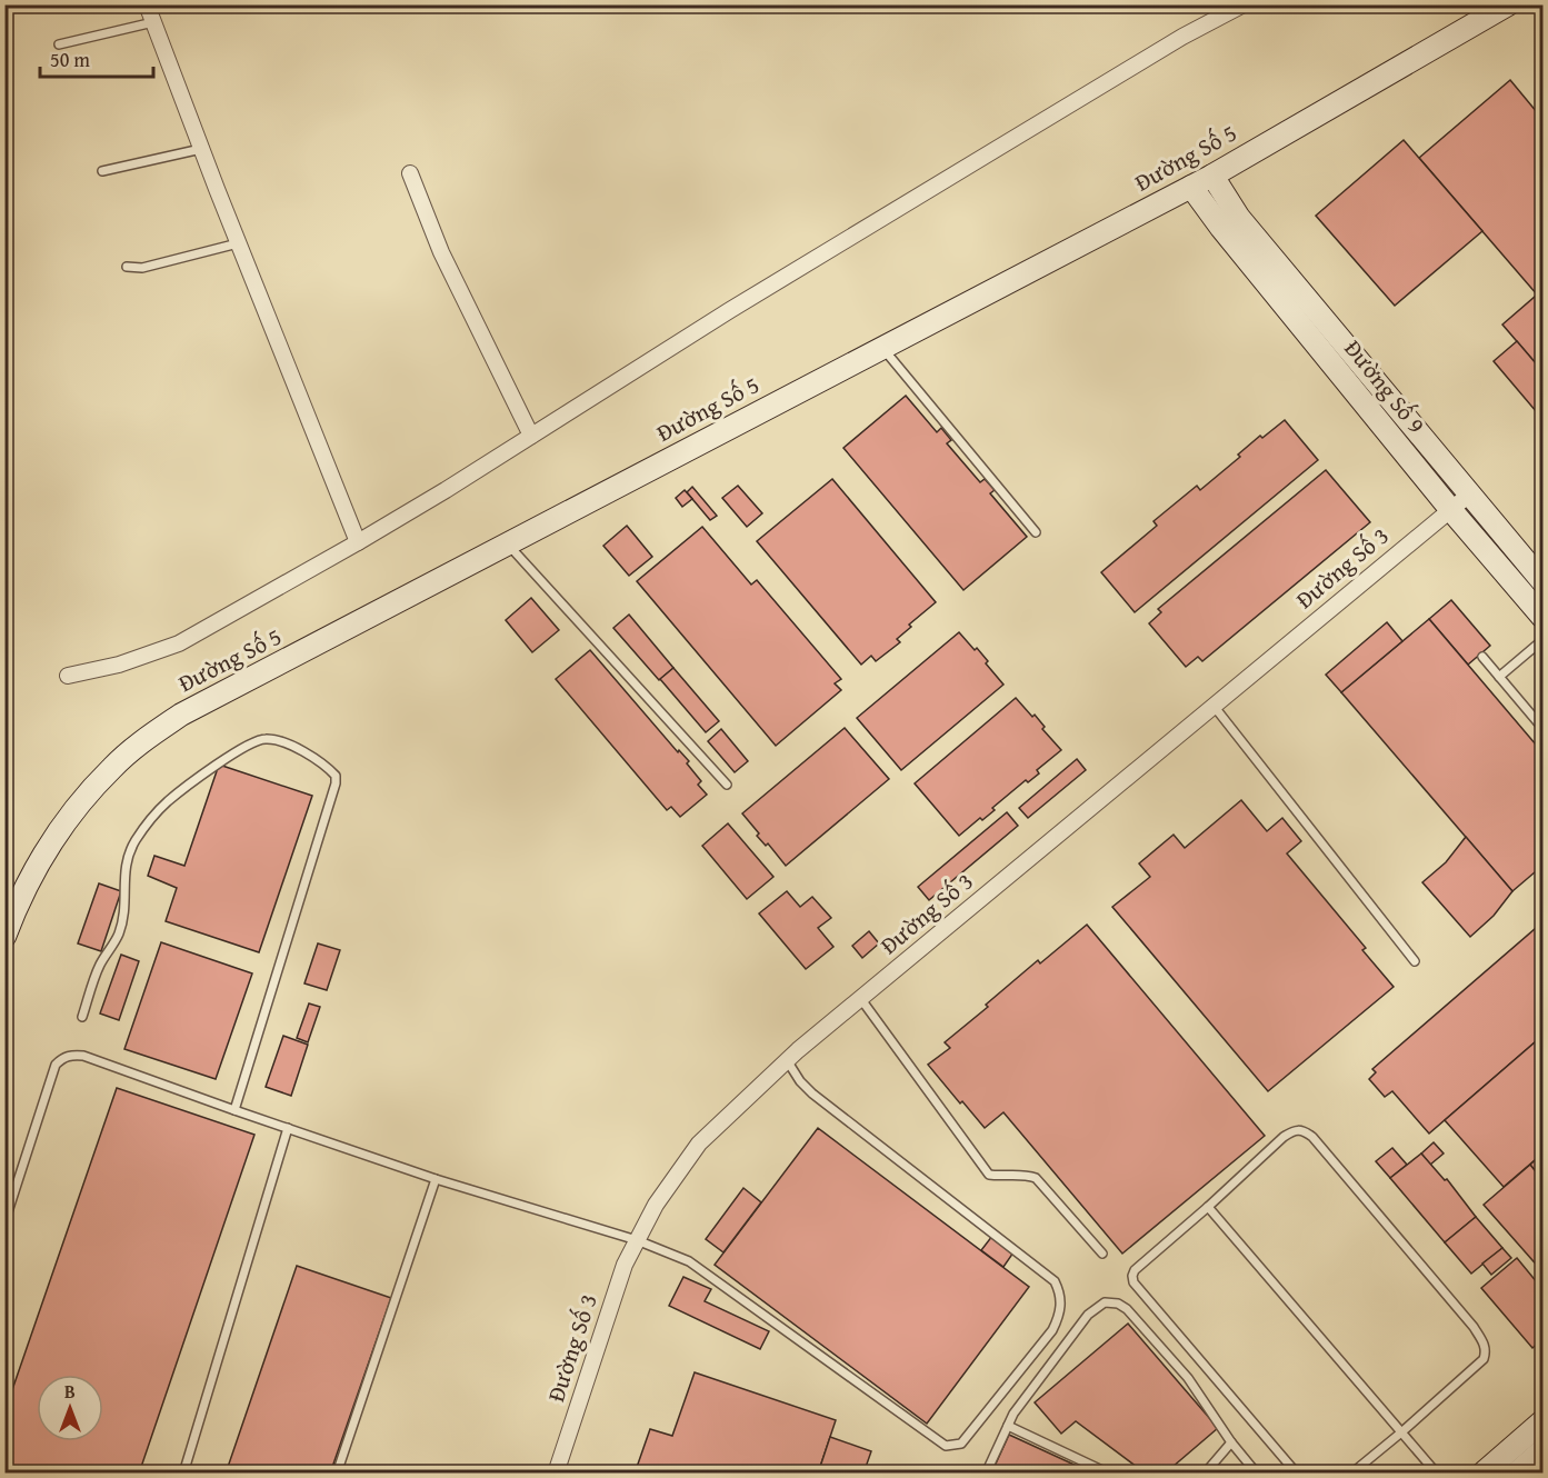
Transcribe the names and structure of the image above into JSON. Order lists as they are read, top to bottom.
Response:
{
  "streets": {
    "street": ["Đường Số 5", "Đường Số 9", "Đường Số 3"]
  },
  "crossings": [
    ["Đường Số 5", "Đường Số 9"],
    ["Đường Số 9", "Đường Số 3"]
  ],
  "scale_bar": "50 m",
  "north": "top"
}
